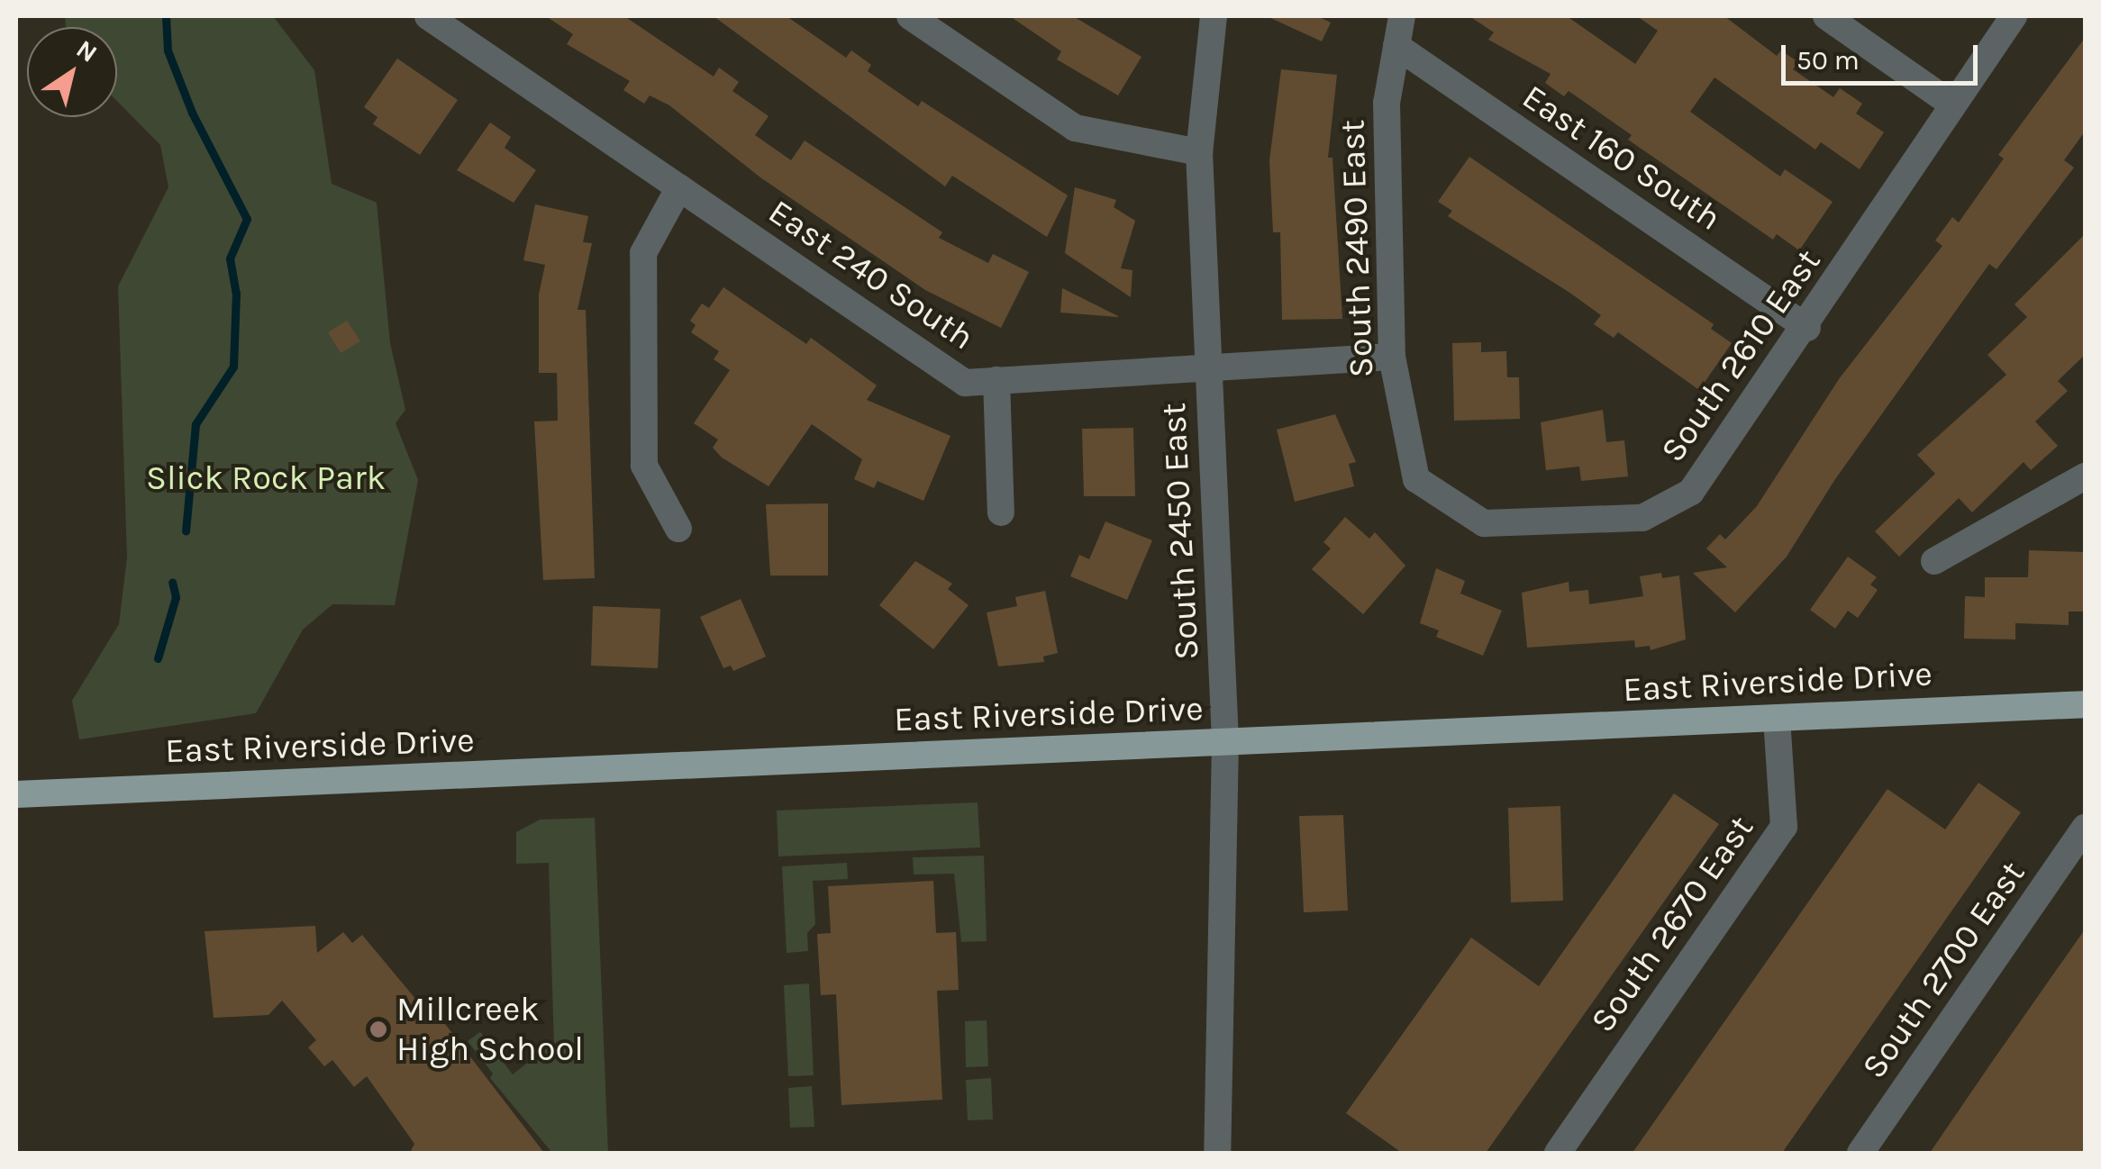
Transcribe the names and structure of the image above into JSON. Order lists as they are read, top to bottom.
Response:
{
  "streets": {
    "main road": ["East Riverside Drive"],
    "street": [
      "East 160 South",
      "South 2490 East",
      "East 240 South",
      "South 2610 East",
      "South 2450 East",
      "South 2670 East",
      "South 2700 East"
    ]
  },
  "crossings": [
    ["East 160 South", "South 2490 East"],
    ["East 160 South", "South 2610 East"],
    ["South 2490 East", "East 240 South"],
    ["South 2490 East", "South 2610 East"],
    ["East 240 South", "South 2450 East"],
    ["South 2450 East", "East Riverside Drive"],
    ["East Riverside Drive", "South 2670 East"]
  ],
  "parks": ["Slick Rock Park"],
  "places": ["Millcreek High School"],
  "scale_bar": "50 m",
  "north": "top right"
}
